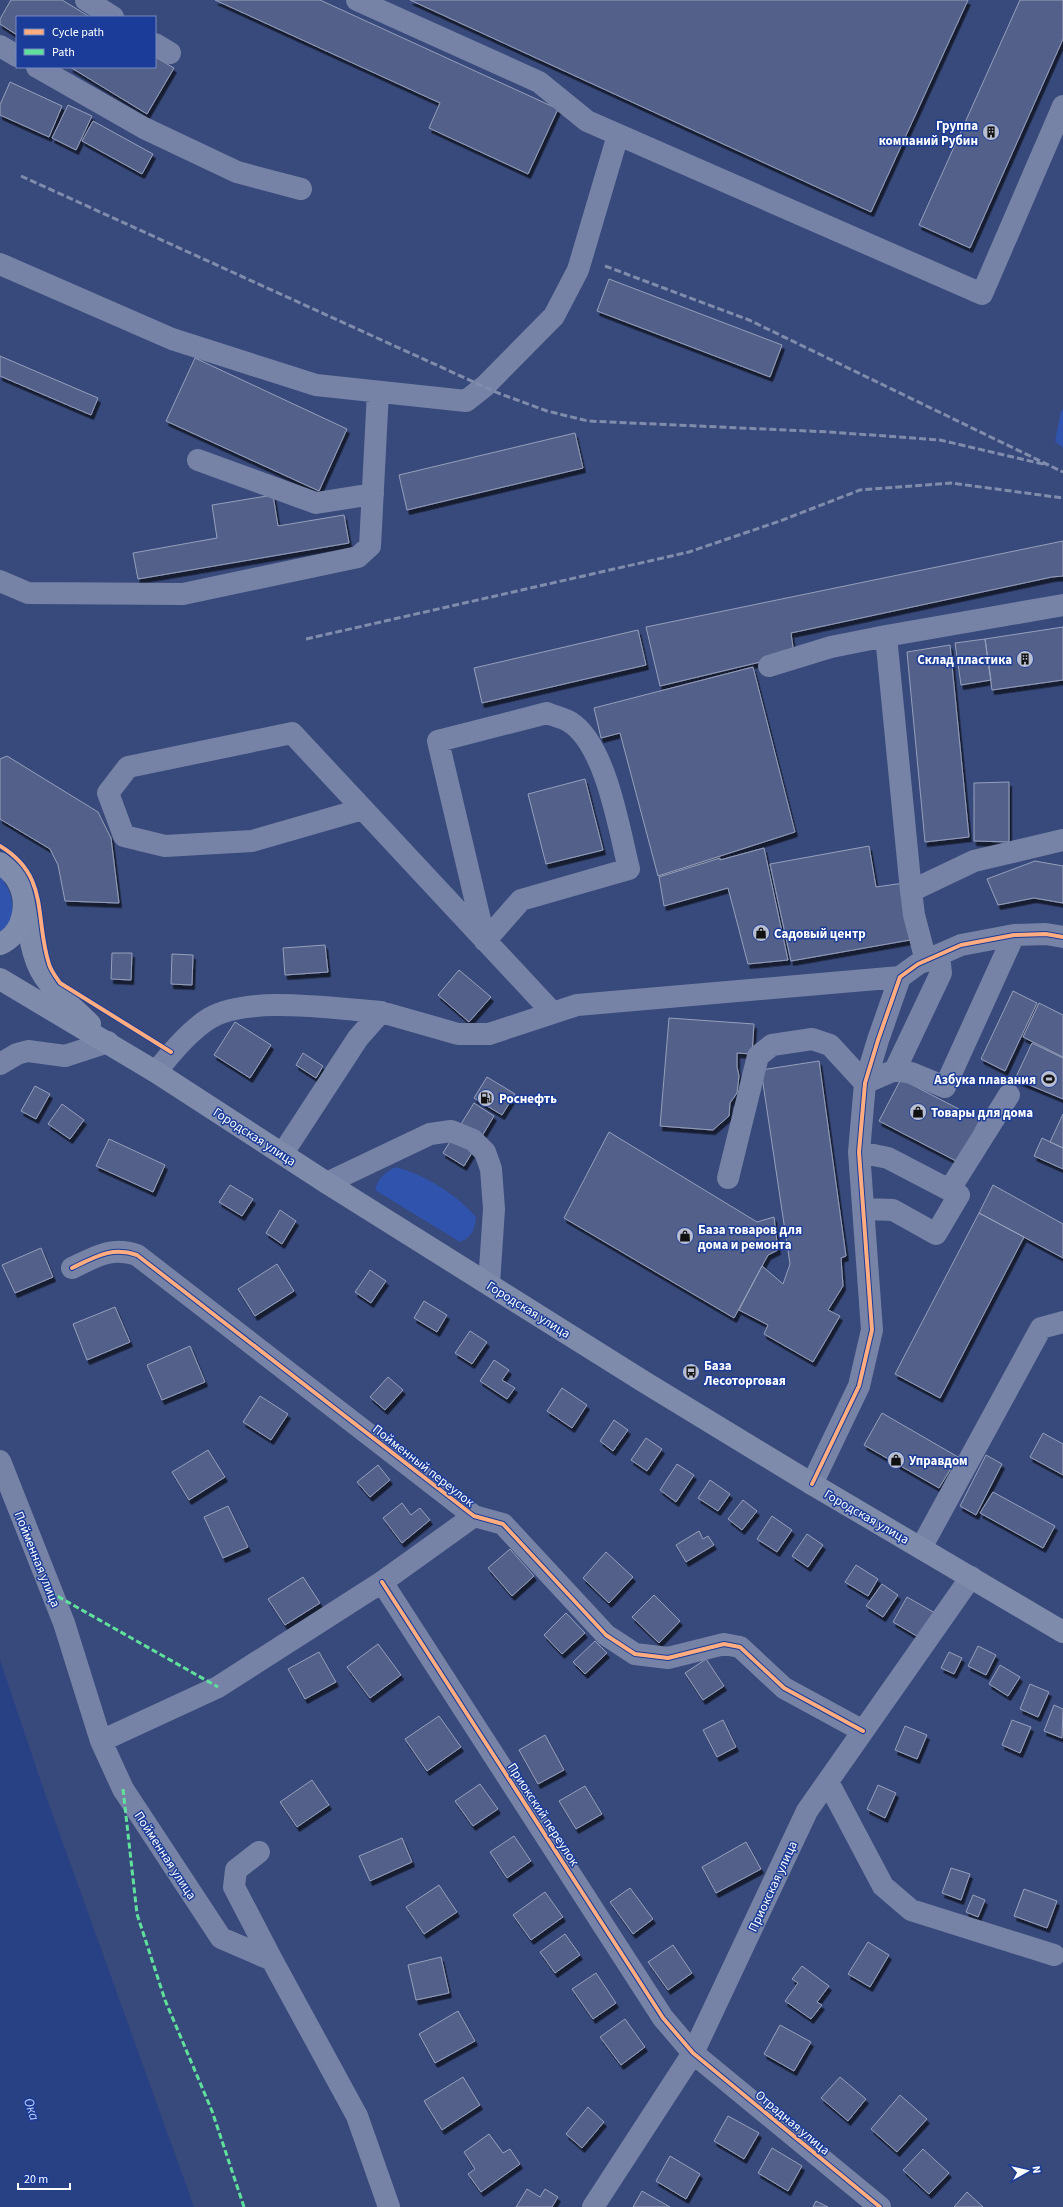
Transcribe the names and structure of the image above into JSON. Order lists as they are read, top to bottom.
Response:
{
  "streets": {
    "main road": ["Городская улица"],
    "street": [
      "Пойменный переулок",
      "Пойменная улица",
      "Приокский переулок",
      "Приокская улица",
      "Отрадная улица"
    ]
  },
  "crossings": [
    ["Городская улица", "Приокская улица"],
    ["Пойменный переулок", "Приокская улица"],
    ["Приокский переулок", "Приокская улица"],
    ["Приокский переулок", "Отрадная улица"],
    ["Приокская улица", "Отрадная улица"]
  ],
  "water": ["Ока"],
  "places": {
    "building": ["Группа компаний Рубин", "Склад пластика"],
    "shop": [
      "Садовый центр",
      "Товары для дома",
      "База товаров для дома и ремонта",
      "Управдом"
    ],
    "sports": ["Азбука плавания"],
    "fuel station": ["Роснефть"],
    "bus stop": ["База Лесоторговая"]
  },
  "legend": ["Cycle path", "Path"],
  "scale_bar": "20 m",
  "north": "right"
}
